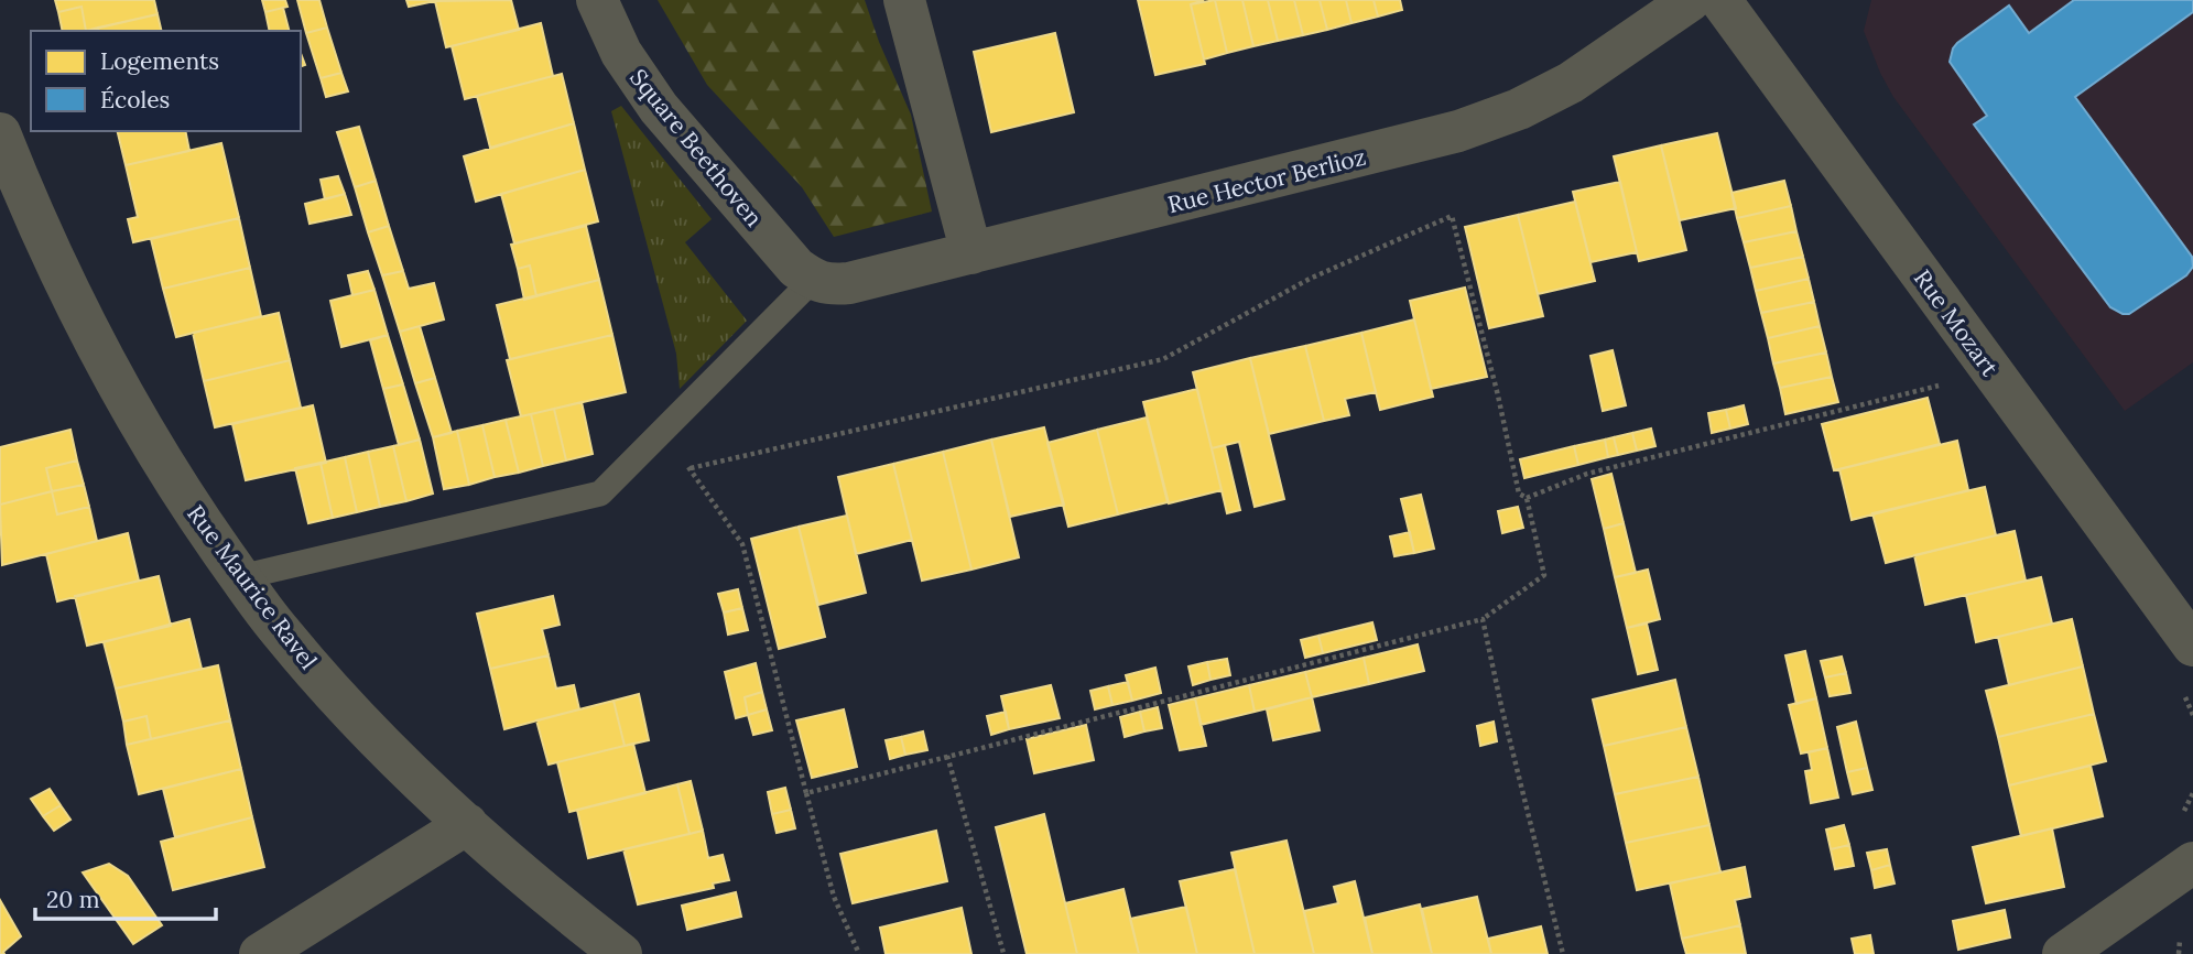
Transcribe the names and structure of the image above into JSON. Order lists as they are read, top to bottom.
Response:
{
  "streets": {
    "street": [
      "Square Beethoven",
      "Rue Hector Berlioz",
      "Rue Mozart",
      "Rue Maurice Ravel"
    ]
  },
  "crossings": [
    ["Square Beethoven", "Rue Hector Berlioz"]
  ],
  "legend": ["Logements", "Écoles"],
  "scale_bar": "20 m"
}
